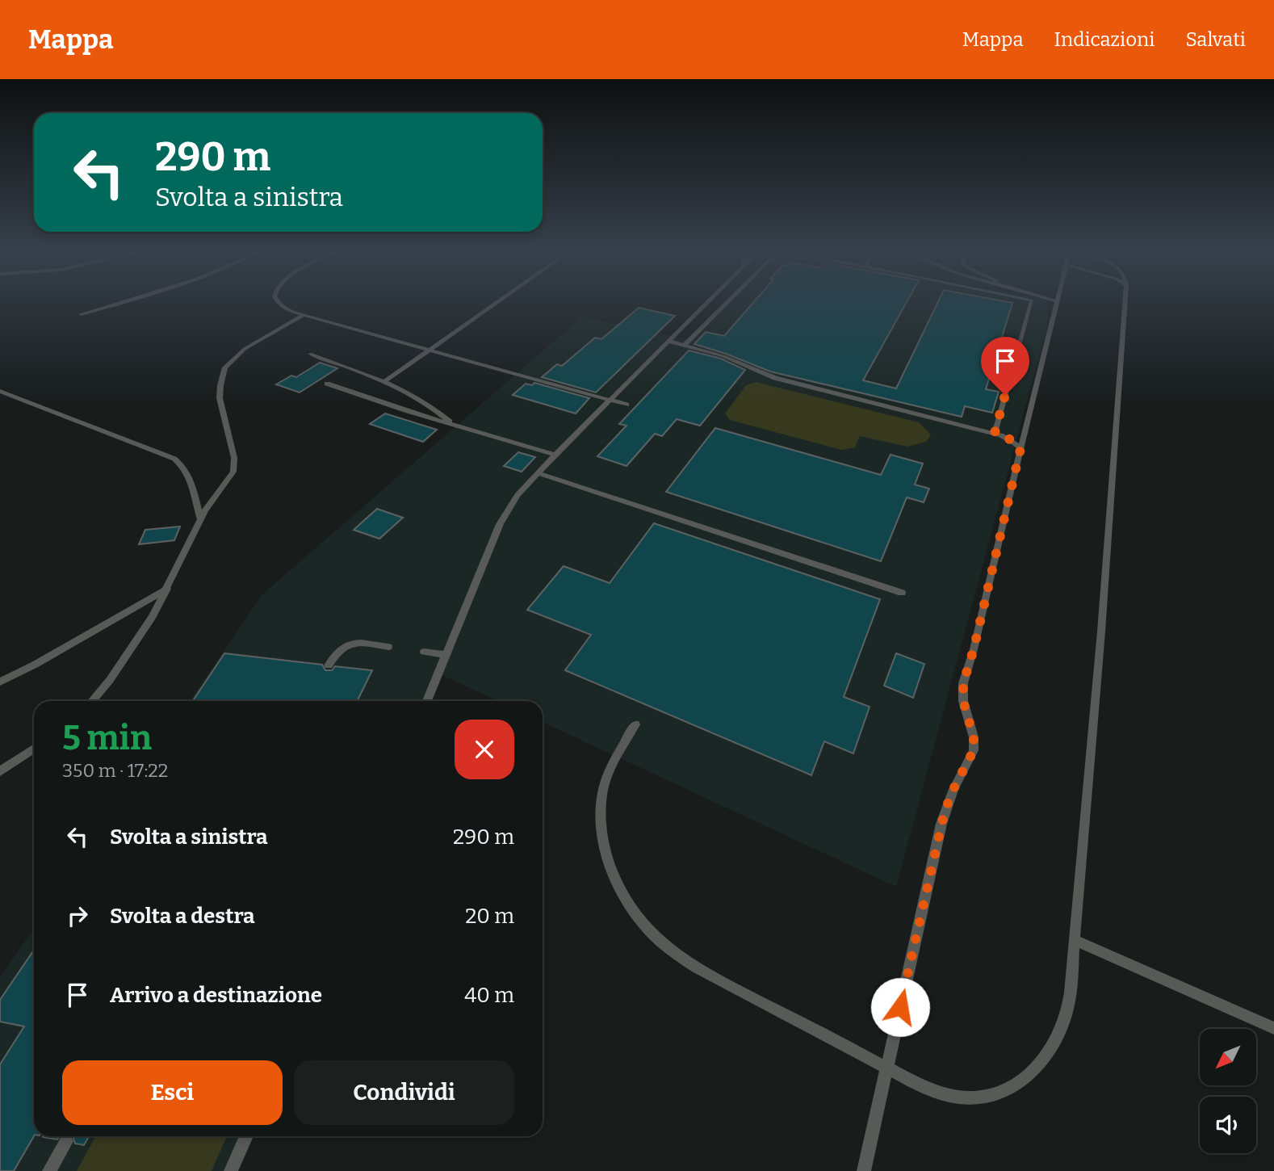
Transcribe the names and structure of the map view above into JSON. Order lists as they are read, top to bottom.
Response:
{
  "north": "bottom left",
  "page": {
    "header": "Mappa",
    "nav": ["Mappa", "Indicazioni", "Salvati"],
    "turn": ["290 m", "Svolta a sinistra"],
    "heading": ["5 min", "350 m · 17:22"],
    "list": [
      {
        "name": "Svolta a sinistra",
        "value": "290 m"
      },
      {
        "name": "Svolta a destra",
        "value": "20 m"
      },
      {
        "name": "Arrivo a destinazione",
        "value": "40 m"
      }
    ],
    "buttons": ["Esci", "Condividi"]
  }
}
